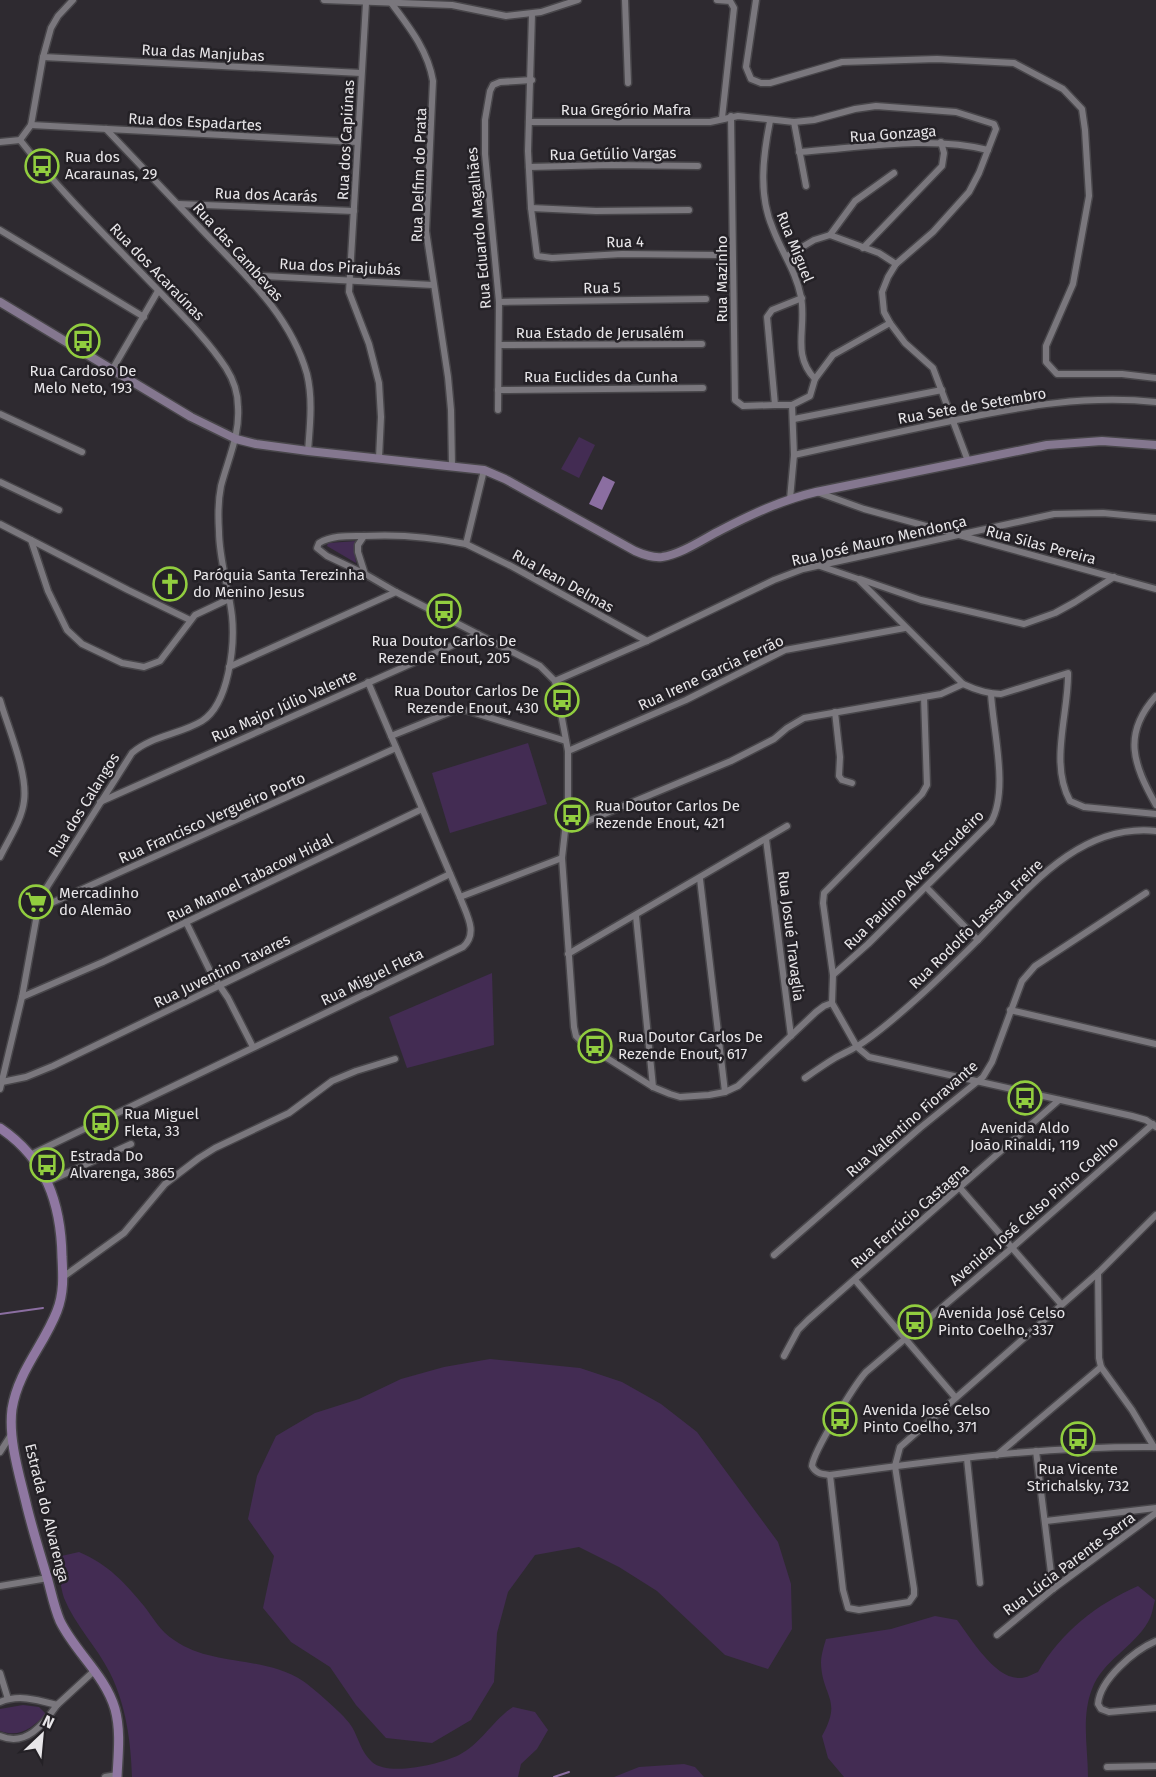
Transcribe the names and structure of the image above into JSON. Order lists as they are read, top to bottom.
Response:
{
  "streets": {
    "main road": ["Estrada do Alvarenga"],
    "street": [
      "Rua das Manjubas",
      "Rua Gregório Mafra",
      "Rua dos Espadartes",
      "Rua Gonzaga",
      "Rua dos Capiúnas",
      "Rua Getúlio Vargas",
      "Rua Delfim do Prata",
      "Rua dos Acarás",
      "Rua Eduardo Magalhães",
      "Rua 4",
      "Rua Miguel",
      "Rua das Cambevas",
      "Rua dos Pirajubás",
      "Rua dos Acaraúnas",
      "Rua Mazinho",
      "Rua 5",
      "Rua Estado de Jerusalém",
      "Rua Euclides da Cunha",
      "Rua Sete de Setembro",
      "Rua José Mauro Mendonça",
      "Rua Silas Pereira",
      "Rua Jean Delmas",
      "Rua Irene Garcia Ferrão",
      "Rua Major Júlio Valente",
      "Rua dos Calangos",
      "Rua Francisco Vergueiro Porto",
      "Rua Manoel Tabacow Hidal",
      "Rua Paulino Alves Escudeiro",
      "Rua Rodolfo Lassala Freire",
      "Rua Josué Travaglia",
      "Rua Juventino Tavares",
      "Rua Miguel Fleta",
      "Rua Valentino Fioravante",
      "Avenida José Celso Pinto Coelho",
      "Rua Ferrúcio Castagna",
      "Rua Lúcia Parente Serra"
    ]
  },
  "crossings": [
    ["Rua das Manjubas", "Rua dos Capiúnas"],
    ["Rua Gregório Mafra", "Rua Gonzaga"],
    ["Rua Gregório Mafra", "Rua Miguel"],
    ["Rua Gregório Mafra", "Rua Mazinho"],
    ["Rua dos Espadartes", "Rua dos Capiúnas"],
    ["Rua dos Espadartes", "Rua das Cambevas"],
    ["Rua dos Capiúnas", "Rua dos Acarás"],
    ["Rua dos Capiúnas", "Rua dos Pirajubás"],
    ["Rua Delfim do Prata", "Rua dos Pirajubás"],
    ["Rua dos Acarás", "Rua das Cambevas"],
    ["Rua Eduardo Magalhães", "Rua 5"],
    ["Rua Eduardo Magalhães", "Rua Estado de Jerusalém"],
    ["Rua Eduardo Magalhães", "Rua Euclides da Cunha"],
    ["Rua das Cambevas", "Rua dos Pirajubás"],
    ["Rua dos Acaraúnas", "Rua dos Calangos"],
    ["Rua José Mauro Mendonça", "Rua Silas Pereira"],
    ["Rua José Mauro Mendonça", "Rua Jean Delmas"],
    ["Rua Major Júlio Valente", "Rua dos Calangos"],
    ["Rua Major Júlio Valente", "Rua Miguel Fleta"],
    ["Rua dos Calangos", "Rua Francisco Vergueiro Porto"],
    ["Rua dos Calangos", "Rua Manoel Tabacow Hidal"],
    ["Rua dos Calangos", "Rua Juventino Tavares"],
    ["Rua Francisco Vergueiro Porto", "Rua Miguel Fleta"],
    ["Rua Manoel Tabacow Hidal", "Rua Miguel Fleta"],
    ["Rua Juventino Tavares", "Rua Miguel Fleta"],
    ["Rua Miguel Fleta", "Estrada do Alvarenga"]
  ],
  "places": {
    "bus stop": [
      "Rua dos Acaraunas, 29",
      "Rua Cardoso De Melo Neto, 193",
      "Rua Doutor Carlos De Rezende Enout, 205",
      "Rua Doutor Carlos De Rezende Enout, 430",
      "Rua Doutor Carlos De Rezende Enout, 421",
      "Rua Doutor Carlos De Rezende Enout, 617",
      "Avenida Aldo João Rinaldi, 119",
      "Rua Miguel Fleta, 33",
      "Estrada Do Alvarenga, 3865",
      "Avenida José Celso Pinto Coelho, 337",
      "Avenida José Celso Pinto Coelho, 371",
      "Rua Vicente Strichalsky, 732"
    ],
    "church": ["Paróquia Santa Terezinha do Menino Jesus"],
    "supermarket": ["Mercadinho do Alemão"]
  },
  "north": "top right"
}
